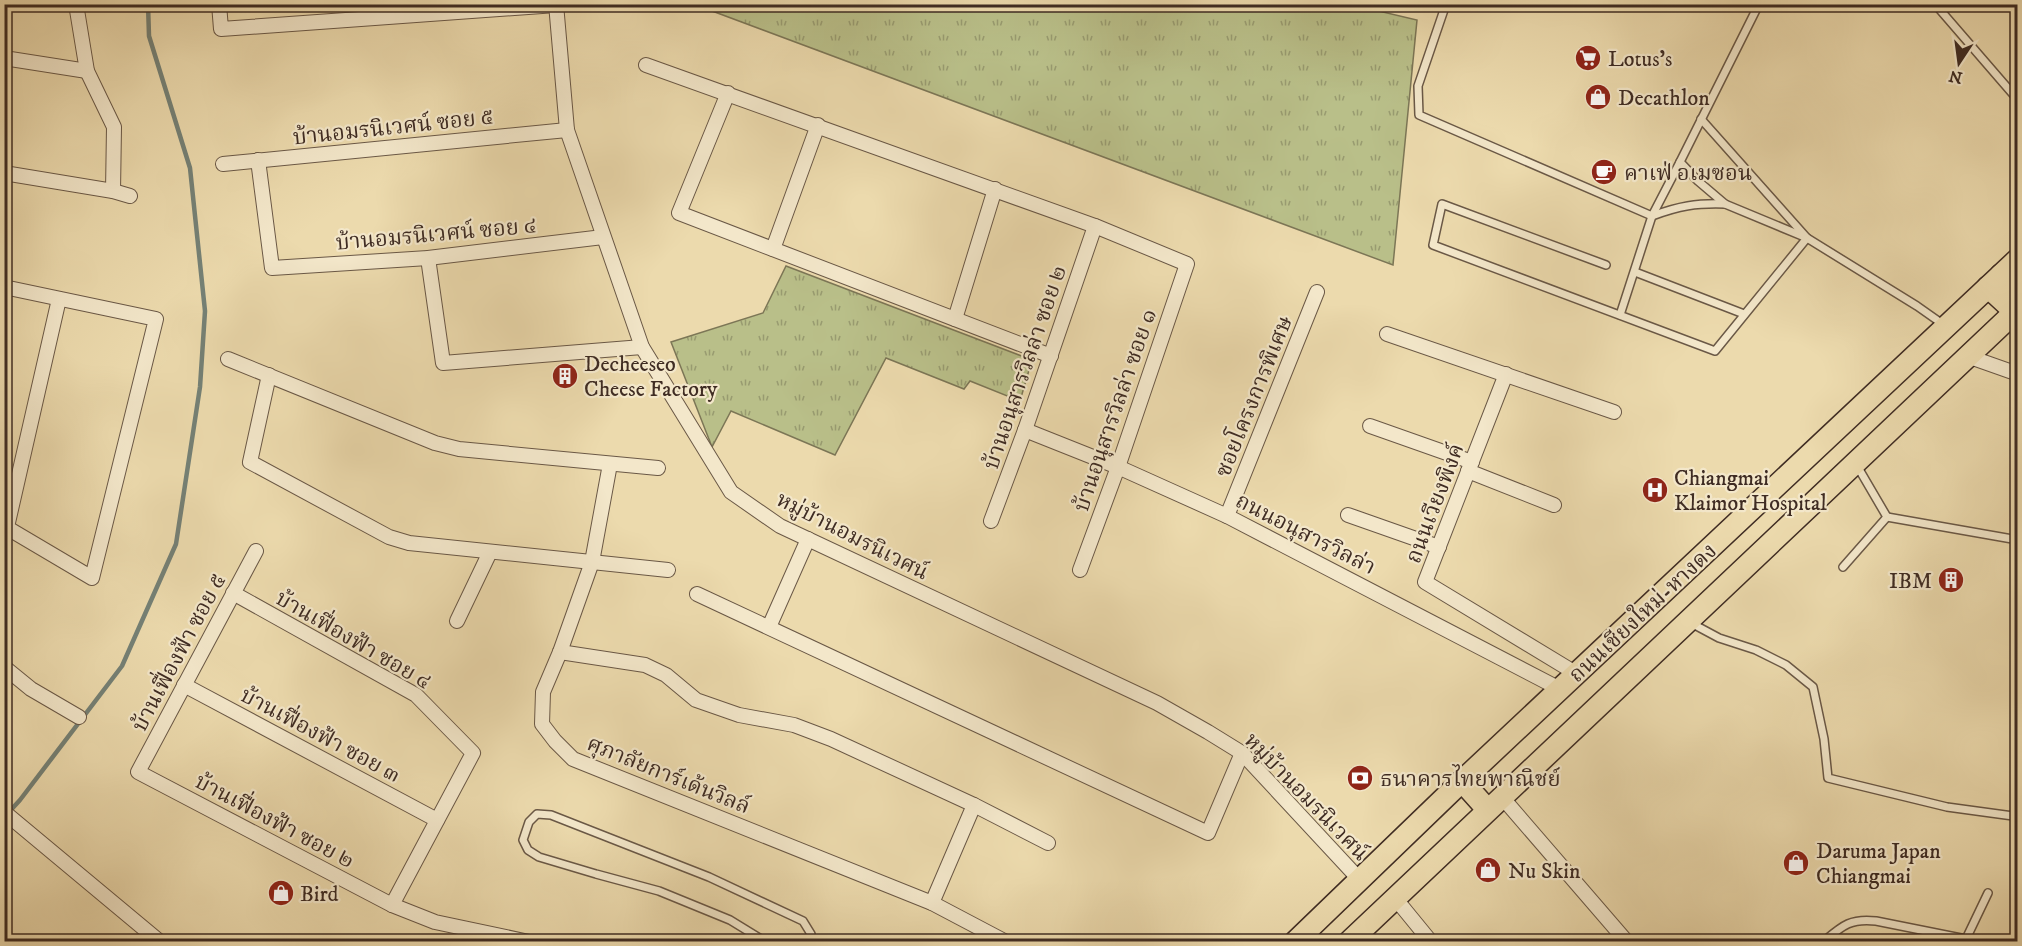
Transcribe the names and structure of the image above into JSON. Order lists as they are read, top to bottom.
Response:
{
  "streets": {
    "main road": ["ถนนเชียงใหม่-หางดง"],
    "street": [
      "บ้านอมรนิเวศน์ ซอย ๕",
      "บ้านอมรนิเวศน์ ซอย ๔",
      "บ้านอนุสารวิลล่า ซอย ๒",
      "ซอยโครงการพิเศษ",
      "บ้านอนุสารวิลล่า ซอย ๑",
      "ถนนเวียงพิงค์",
      "ถนนอนุสารวิลล่า",
      "หมู่บ้านอมรนิเวศน์",
      "บ้านเฟื่องฟ้า ซอย ๔",
      "บ้านเฟื่องฟ้า ซอย ๕",
      "บ้านเฟื่องฟ้า ซอย ๓",
      "ศุภาลัยการ์เด้นวิลล์",
      "บ้านเฟื่องฟ้า ซอย ๒"
    ]
  },
  "crossings": [
    ["บ้านอมรนิเวศน์ ซอย ๕", "บ้านอมรนิเวศน์ ซอย ๔"],
    ["บ้านอมรนิเวศน์ ซอย ๕", "หมู่บ้านอมรนิเวศน์"],
    ["บ้านอมรนิเวศน์ ซอย ๔", "หมู่บ้านอมรนิเวศน์"],
    ["บ้านอนุสารวิลล่า ซอย ๒", "บ้านอนุสารวิลล่า ซอย ๑"],
    ["บ้านอนุสารวิลล่า ซอย ๒", "ถนนอนุสารวิลล่า"],
    ["ซอยโครงการพิเศษ", "ถนนอนุสารวิลล่า"],
    ["บ้านอนุสารวิลล่า ซอย ๑", "ถนนอนุสารวิลล่า"],
    ["ถนนเวียงพิงค์", "ถนนเชียงใหม่-หางดง"],
    ["ถนนอนุสารวิลล่า", "ถนนเชียงใหม่-หางดง"],
    ["หมู่บ้านอมรนิเวศน์", "ถนนเชียงใหม่-หางดง"],
    ["บ้านเฟื่องฟ้า ซอย ๔", "บ้านเฟื่องฟ้า ซอย ๕"],
    ["บ้านเฟื่องฟ้า ซอย ๔", "บ้านเฟื่องฟ้า ซอย ๓"],
    ["บ้านเฟื่องฟ้า ซอย ๕", "บ้านเฟื่องฟ้า ซอย ๓"],
    ["บ้านเฟื่องฟ้า ซอย ๕", "บ้านเฟื่องฟ้า ซอย ๒"]
  ],
  "places": {
    "supermarket": ["Lotus's"],
    "shop": [
      "Decathlon",
      "Daruma Japan Chiangmai",
      "Nu Skin",
      "Bird"
    ],
    "cafe": ["คาเฟ่ อเมซอน"],
    "building": ["Decheeseo Cheese Factory", "IBM"],
    "hospital": ["Chiangmai Klaimor Hospital"],
    "bank": ["ธนาคารไทยพาณิชย์"]
  },
  "north": "bottom"
}
